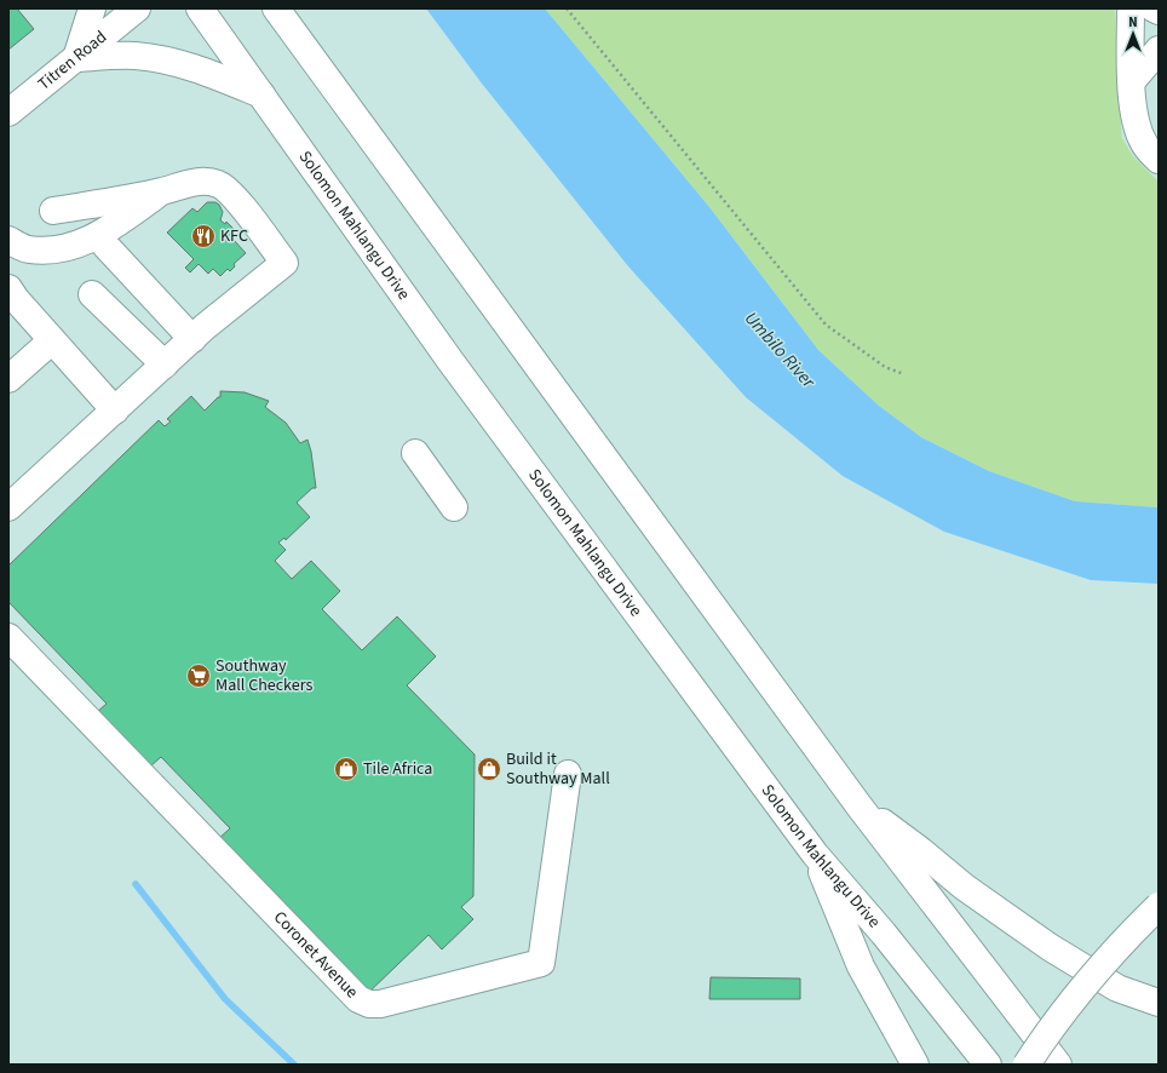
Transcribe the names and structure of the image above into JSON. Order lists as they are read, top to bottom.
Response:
{
  "streets": {
    "main road": ["Titren Road", "Solomon Mahlangu Drive", "Coronet Avenue"]
  },
  "water": ["Umbilo River"],
  "places": {
    "restaurant": ["KFC"],
    "supermarket": ["Southway Mall Checkers"],
    "shop": ["Tile Africa", "Build it Southway Mall"]
  },
  "north": "top"
}
